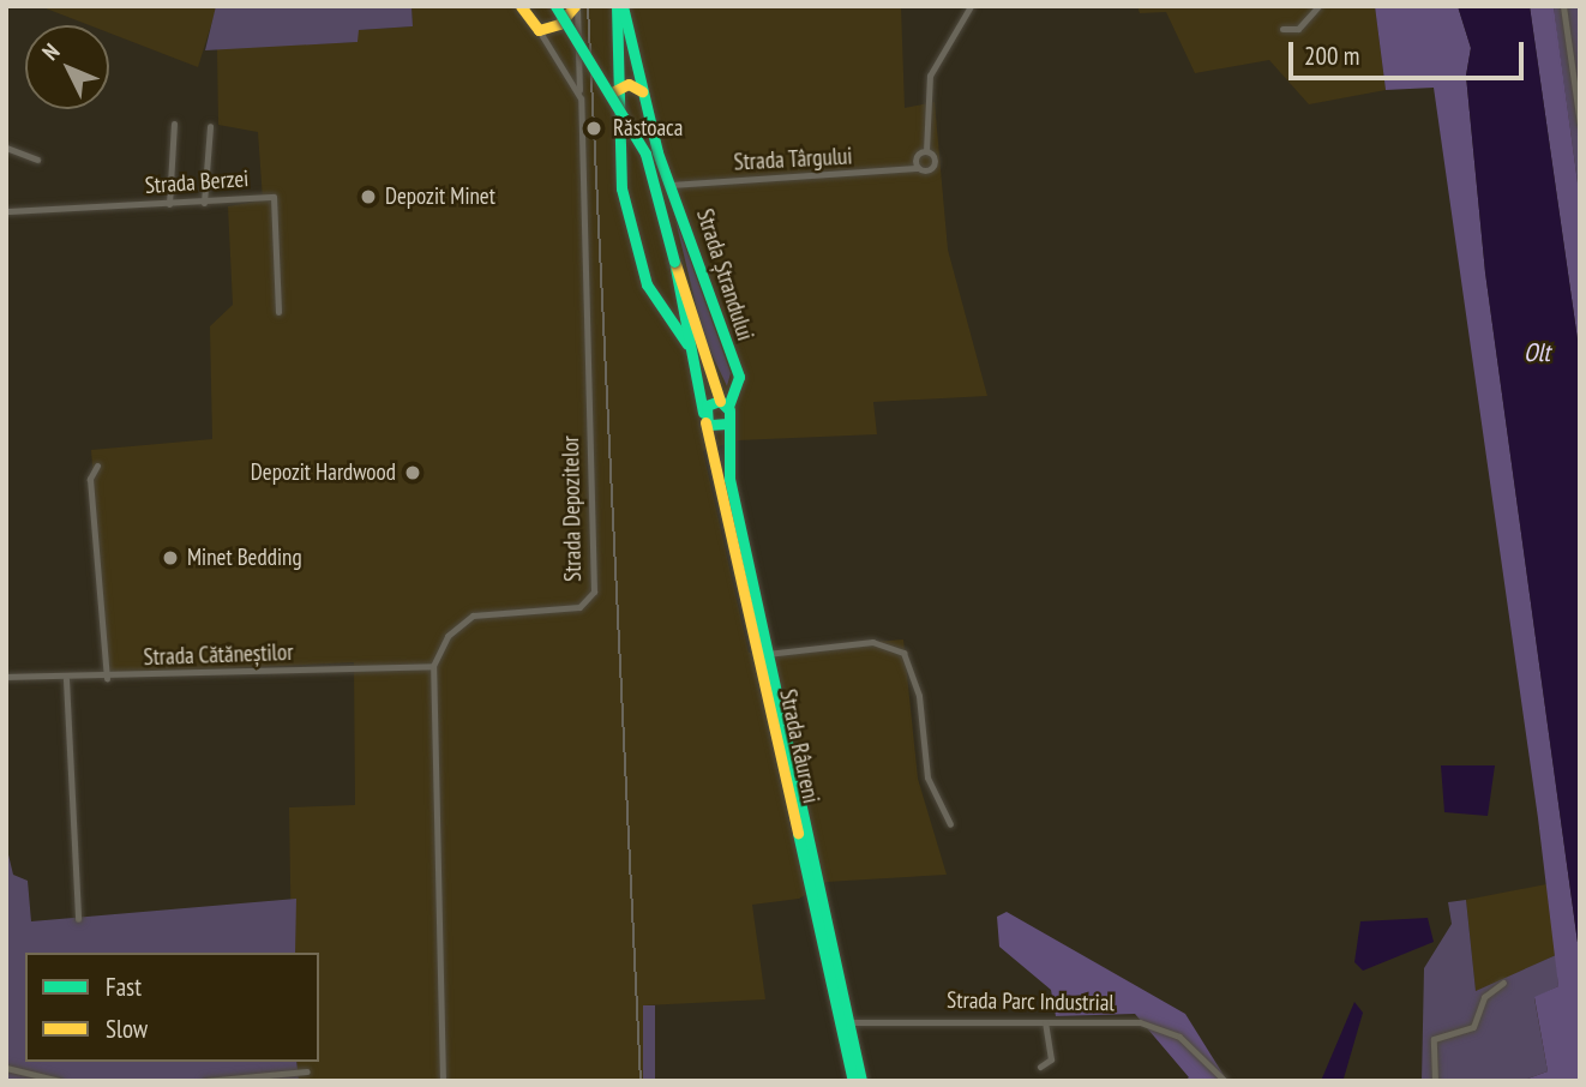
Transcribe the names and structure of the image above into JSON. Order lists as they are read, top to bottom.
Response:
{
  "streets": {
    "main road": ["Strada Ștrandului", "Strada Râureni"],
    "street": [
      "Strada Târgului",
      "Strada Berzei",
      "Strada Depozitelor",
      "Strada Cătăneștilor",
      "Strada Parc Industrial"
    ]
  },
  "crossings": [
    ["Strada Târgului", "Strada Ștrandului"],
    ["Strada Ștrandului", "Strada Râureni"],
    ["Strada Depozitelor", "Strada Cătăneștilor"],
    ["Strada Râureni", "Strada Parc Industrial"]
  ],
  "water": ["Olt"],
  "places": [
    "Răstoaca",
    "Depozit Minet",
    "Depozit Hardwood",
    "Minet Bedding"
  ],
  "legend": ["Fast", "Slow"],
  "scale_bar": "200 m",
  "north": "top left"
}
